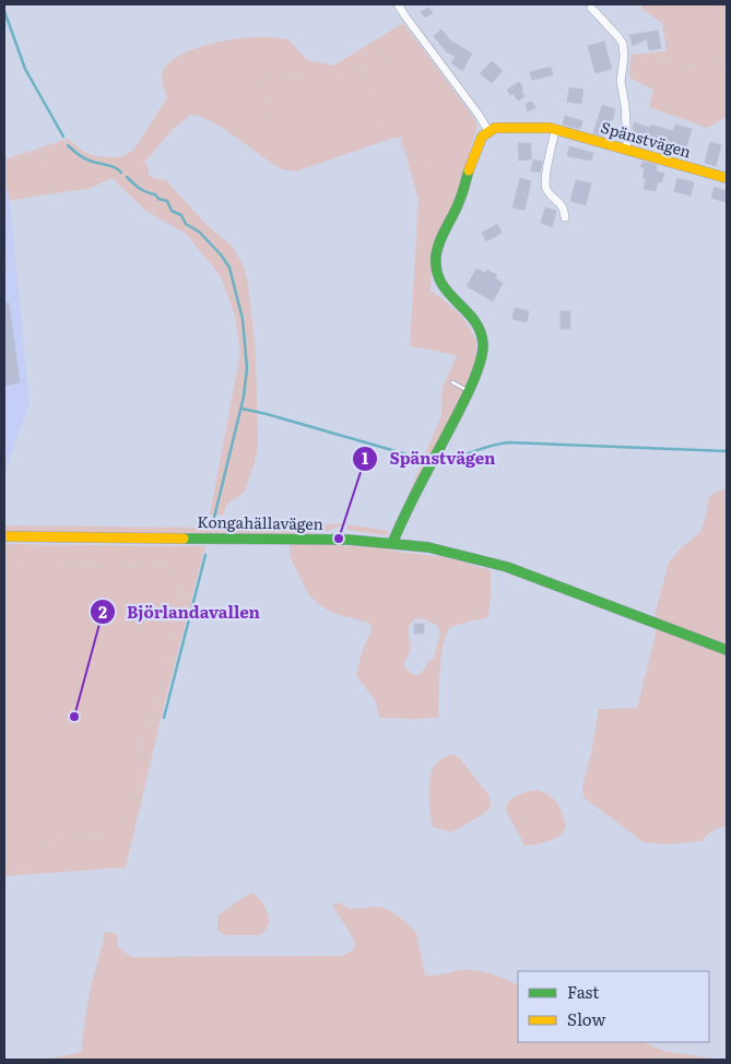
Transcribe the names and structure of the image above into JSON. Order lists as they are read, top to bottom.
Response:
{
  "streets": {
    "street": ["Spänstvägen", "Kongahällavägen"]
  },
  "places": ["Spänstvägen", "Björlandavallen"],
  "legend": ["Fast", "Slow"]
}
